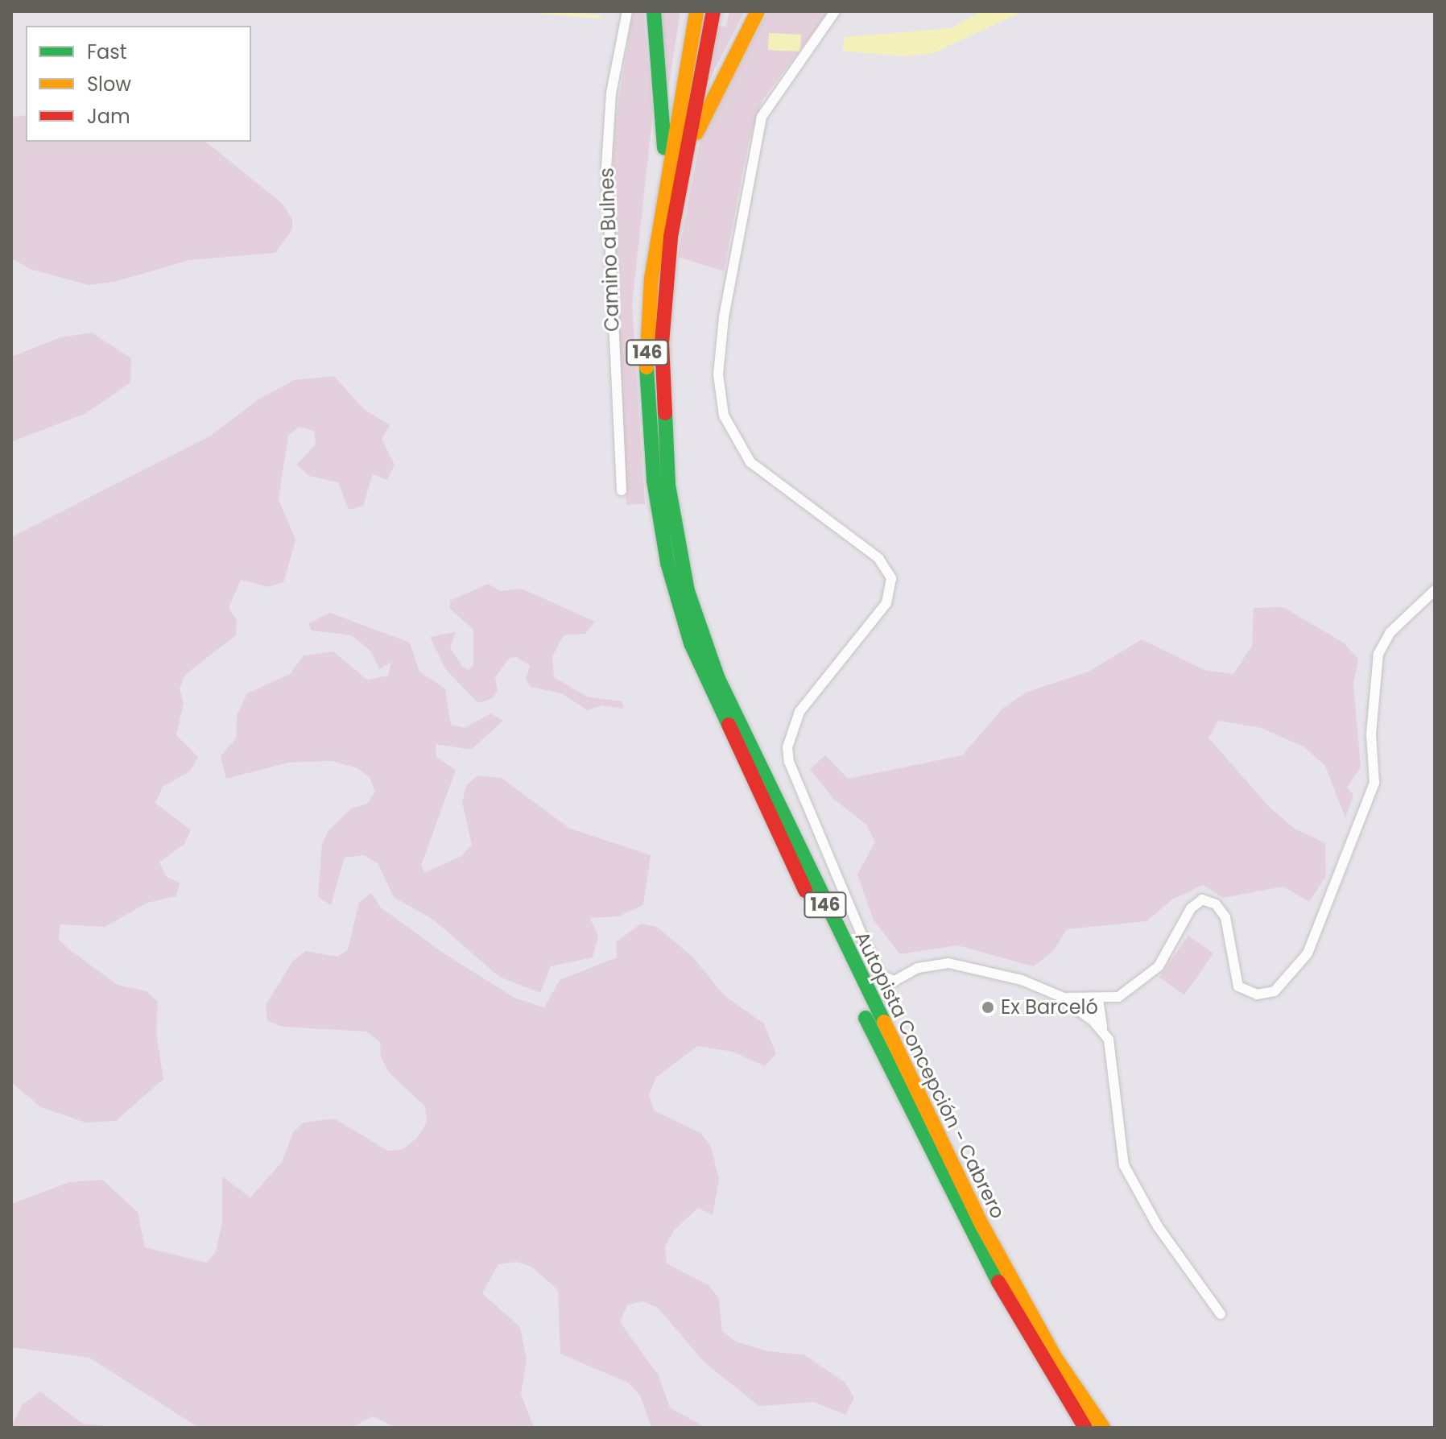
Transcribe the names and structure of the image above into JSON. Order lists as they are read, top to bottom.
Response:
{
  "streets": {
    "highway": ["146", "Autopista Concepción - Cabrero"],
    "street": ["Camino a Bulnes"]
  },
  "places": ["Ex Barceló"],
  "legend": ["Fast", "Slow", "Jam"]
}
